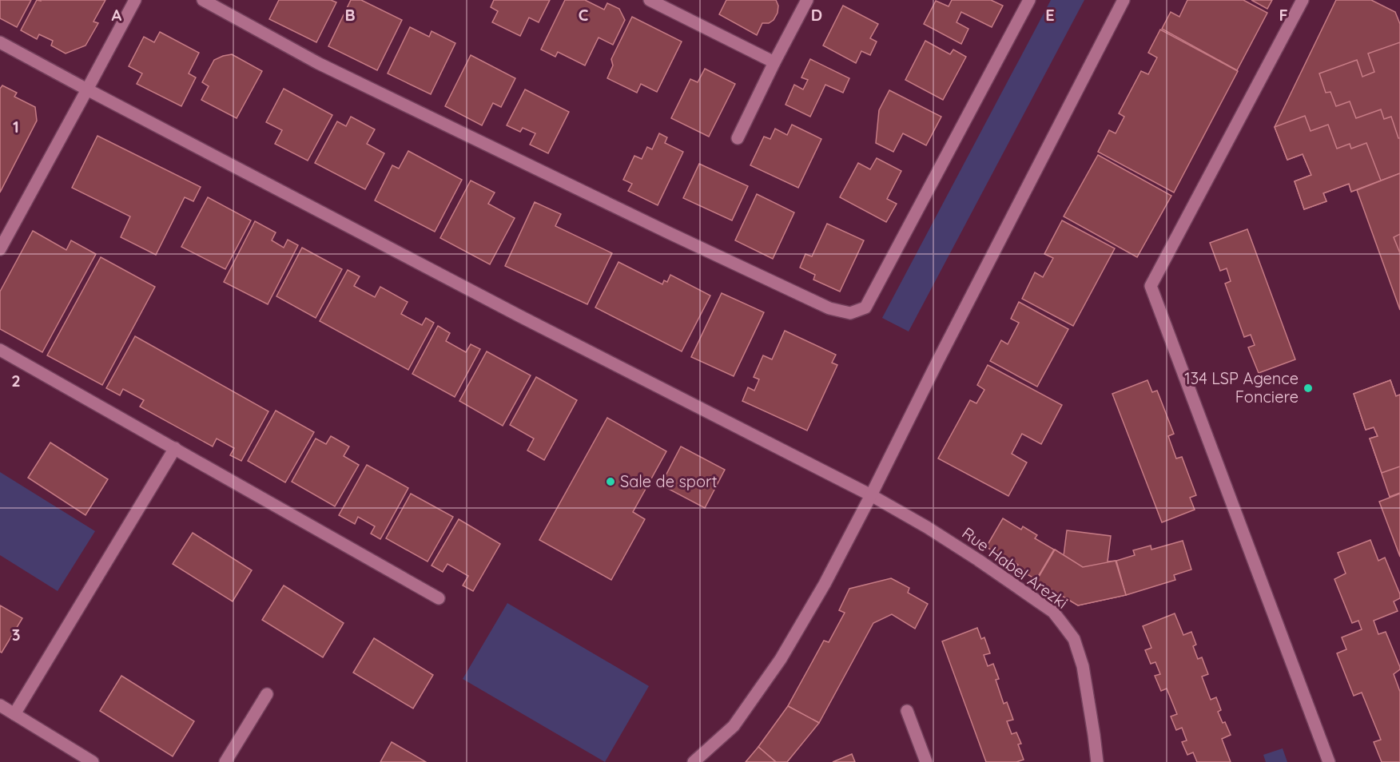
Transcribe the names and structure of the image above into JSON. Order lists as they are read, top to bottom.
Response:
{
  "streets": {
    "street": ["Rue Habel Arezki"]
  },
  "places": ["134 LSP Agence Fonciere", "Sale de sport"],
  "grid": {
    "columns": [
      "A",
      "B",
      "C",
      "D",
      "E",
      "F"
    ],
    "rows": ["1", "2", "3"]
  }
}
